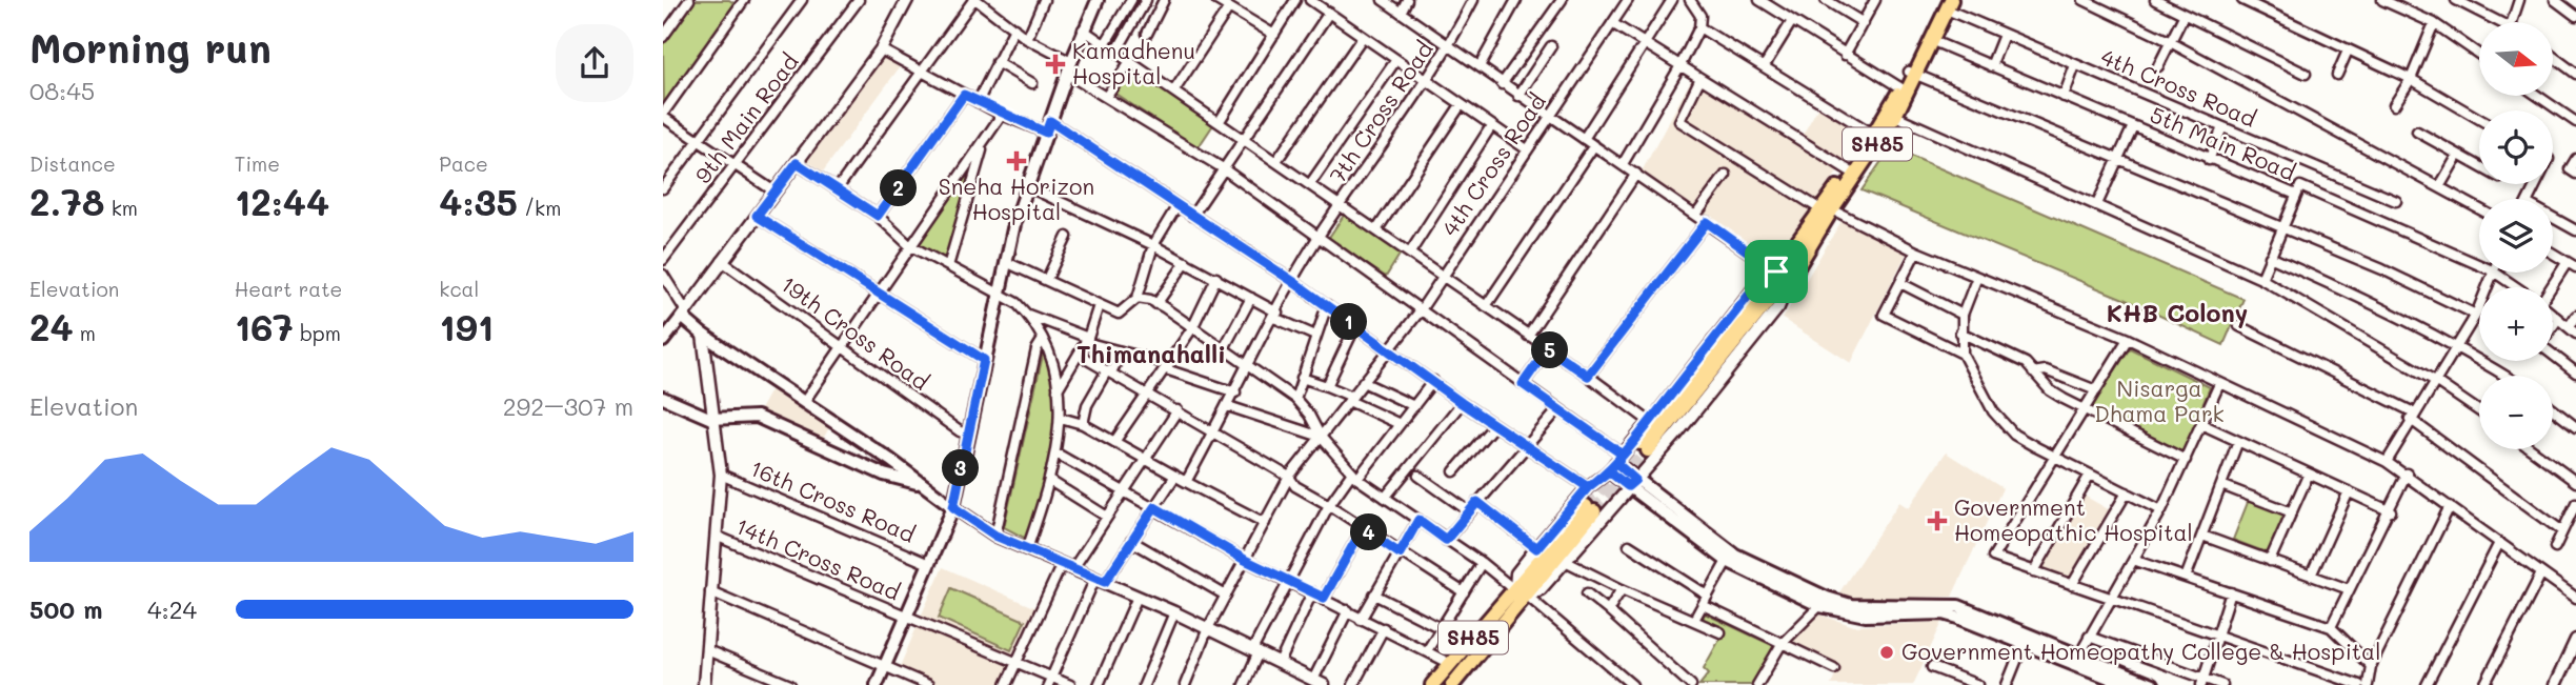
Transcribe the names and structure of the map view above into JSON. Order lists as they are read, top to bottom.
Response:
{
  "streets": {
    "main road": ["SH85"],
    "street": [
      "4th Cross Road",
      "7th Cross Road",
      "9th Main Road",
      "5th Main Road",
      "19th Cross Road",
      "16th Cross Road",
      "14th Cross Road"
    ]
  },
  "crossings": [
    ["4th Cross Road", "SH85"],
    ["SH85", "5th Main Road"]
  ],
  "districts": ["KHB Colony", "Thimanahalli"],
  "parks": ["Nisarga Dhama Park"],
  "places": {
    "health": ["Kamadhenu Hospital", "Sneha Horizon Hospital", "Government Homeopathic Hospital"],
    "other": ["Government Homeopathy College & Hospital"]
  },
  "north": "right",
  "page": {
    "heading": ["Morning run", "08:45"],
    "map_buttons": ["+", "−"],
    "stats": [
      ["Distance", "2.78 km"],
      ["Time", "12:44"],
      ["Pace", "4:35 /km"],
      ["Elevation", "24 m"],
      ["Heart rate", "167 bpm"],
      ["kcal", "191"]
    ],
    "pins": [
      "2",
      "1",
      "5",
      "3",
      "4"
    ],
    "chart": ["Elevation", "292–307 m"],
    "list": [
      {
        "name": "500 m",
        "note": "4:24"
      }
    ]
  }
}
